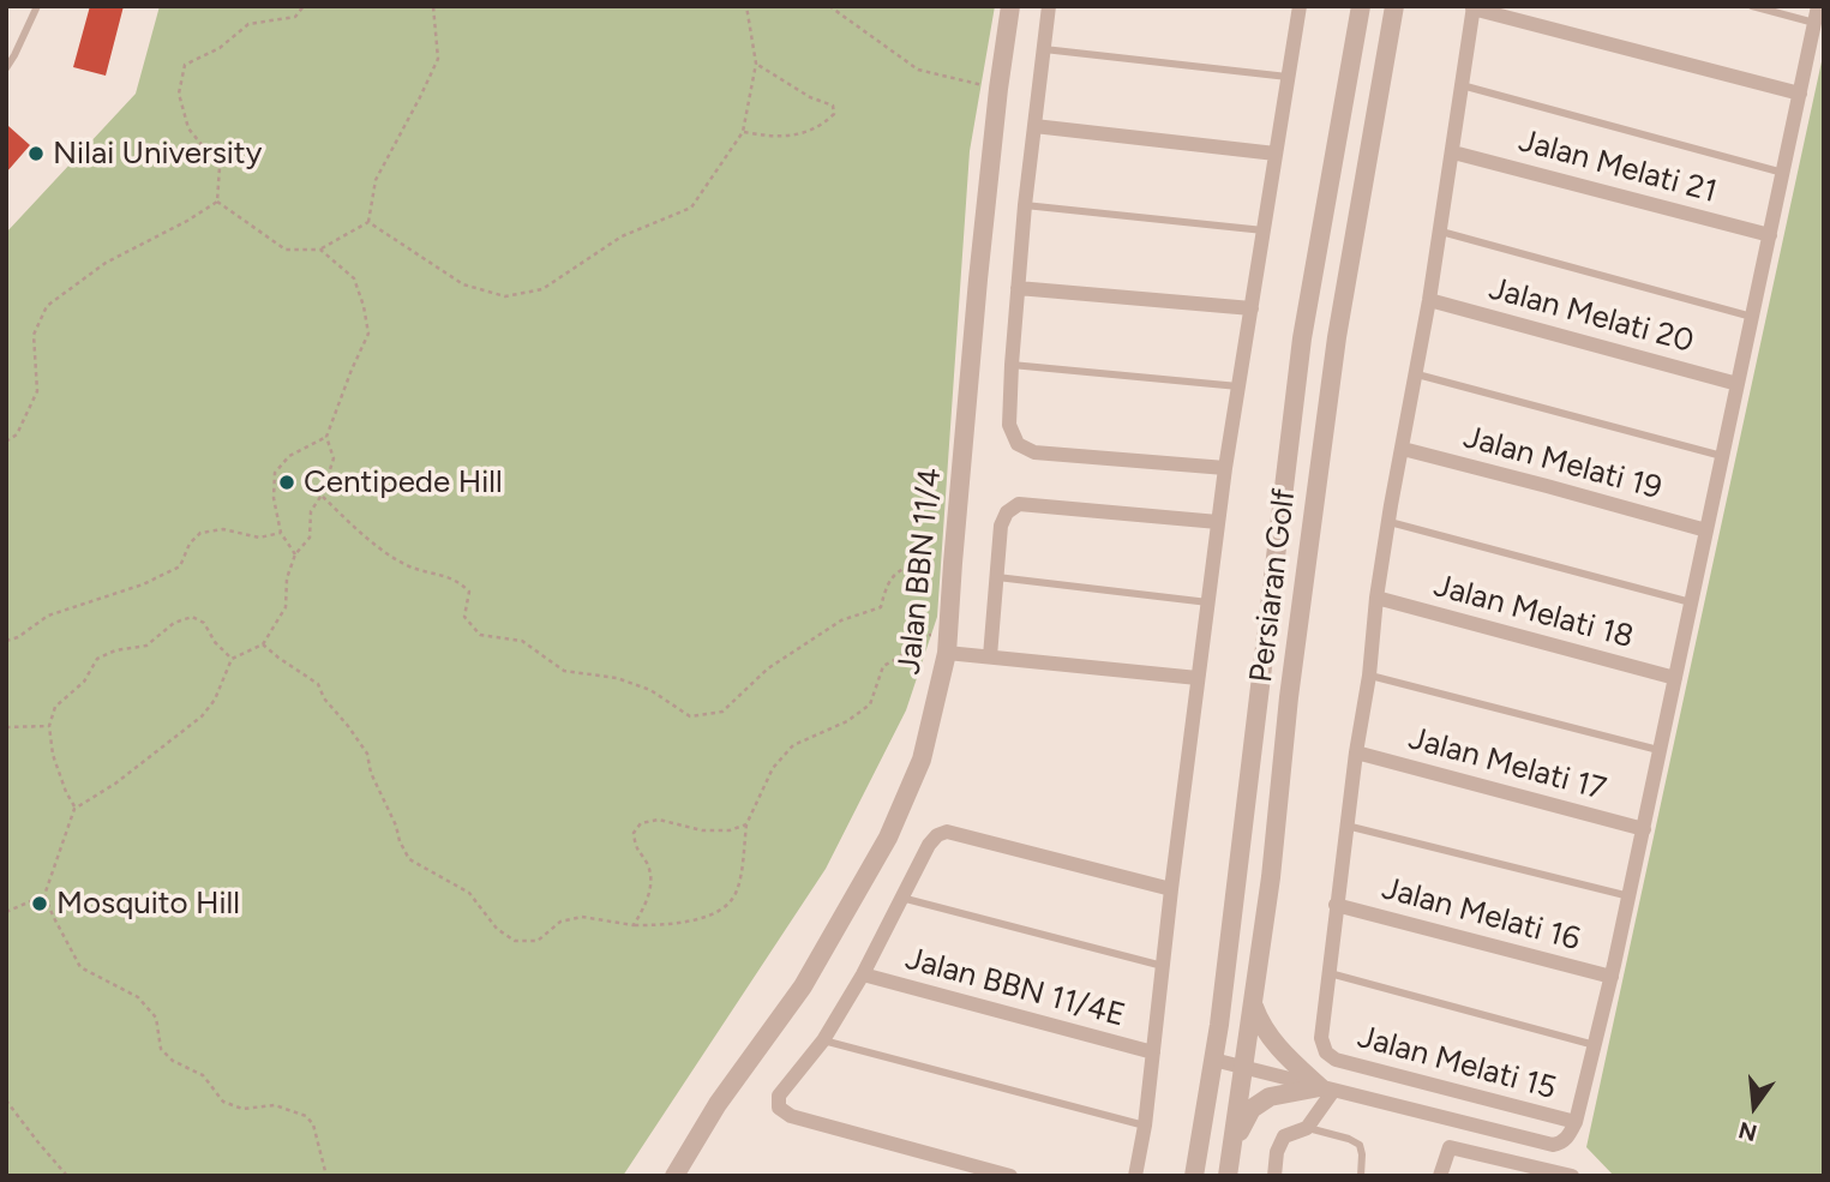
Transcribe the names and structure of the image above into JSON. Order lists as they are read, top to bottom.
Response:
{
  "streets": {
    "street": [
      "Jalan Melati 21",
      "Jalan Melati 20",
      "Jalan Melati 19",
      "Jalan BBN 11/4",
      "Persiaran Golf",
      "Jalan Melati 18",
      "Jalan Melati 17",
      "Jalan Melati 16",
      "Jalan BBN 11/4E",
      "Jalan Melati 15"
    ]
  },
  "places": ["Nilai University", "Centipede Hill", "Mosquito Hill"],
  "north": "bottom"
}
